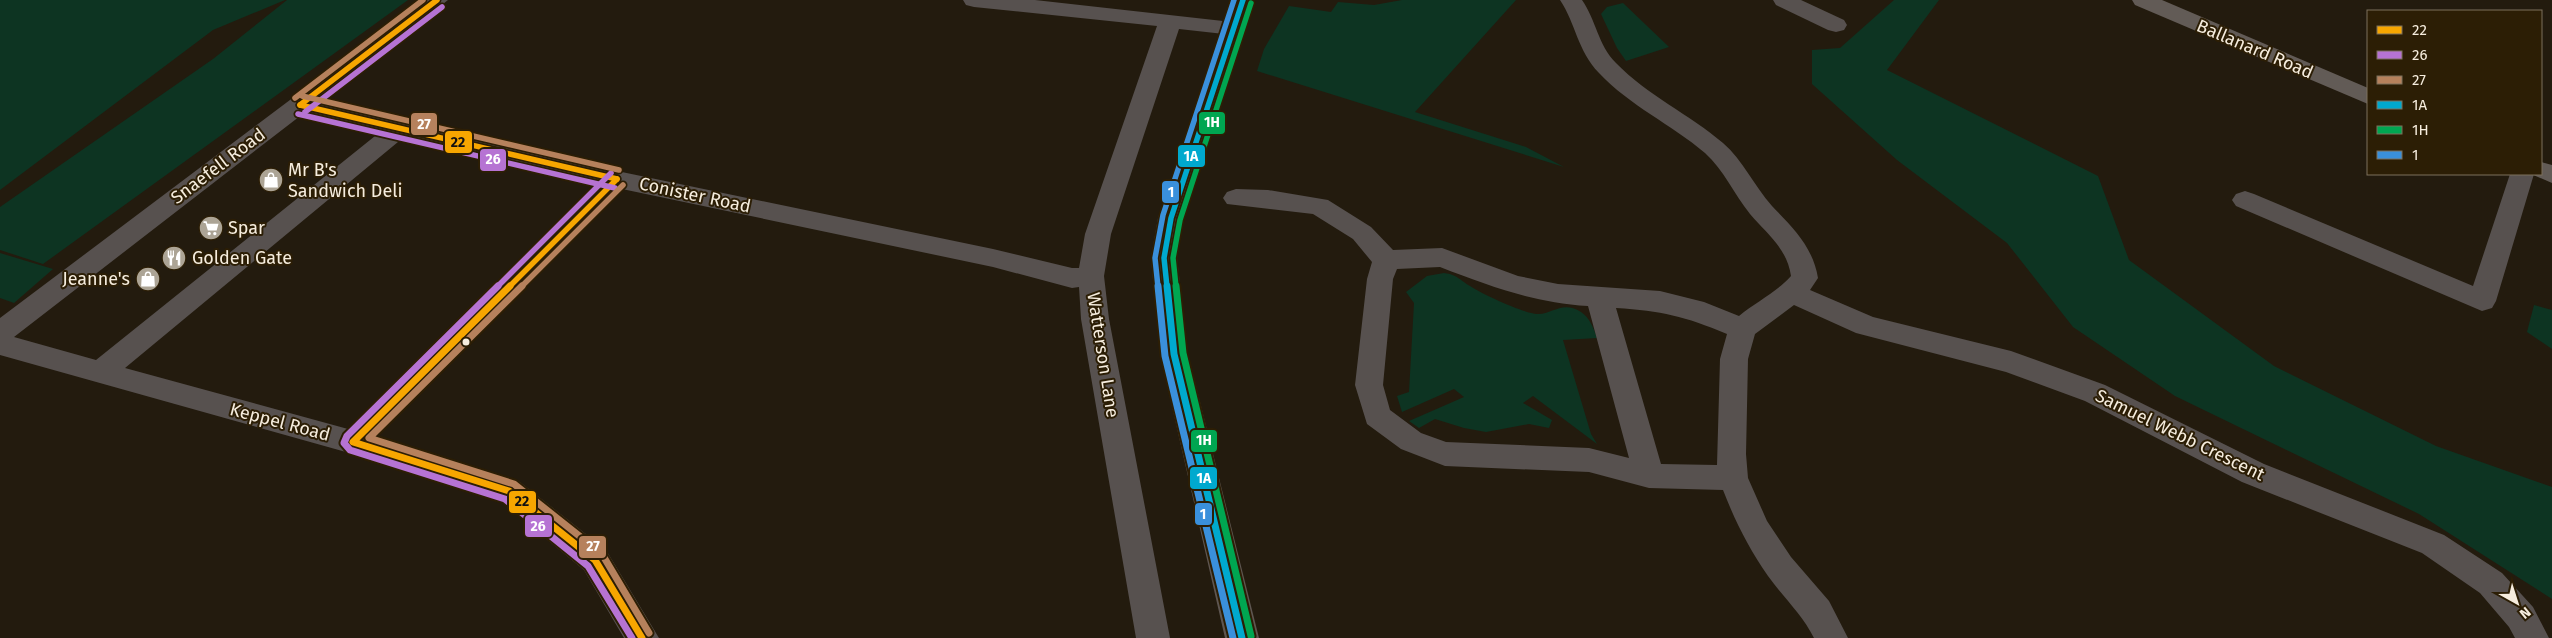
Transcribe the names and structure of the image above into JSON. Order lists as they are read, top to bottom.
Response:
{
  "streets": {
    "main road": ["Ballanard Road"],
    "street": [
      "Snaefell Road",
      "Conister Road",
      "Watterson Lane",
      "Keppel Road",
      "Samuel Webb Crescent"
    ]
  },
  "crossings": [
    ["Snaefell Road", "Conister Road"],
    ["Conister Road", "Watterson Lane"]
  ],
  "places": {
    "shop": ["Mr B's Sandwich Deli", "Jeanne's"],
    "supermarket": ["Spar"],
    "restaurant": ["Golden Gate"]
  },
  "lines": [
    "transit line 22",
    "transit line 27",
    "transit line 1A",
    "transit line 1",
    "transit line 1H",
    "transit line 26"
  ],
  "legend": [
    "22",
    "26",
    "27",
    "1A",
    "1H",
    "1"
  ],
  "north": "bottom right"
}
